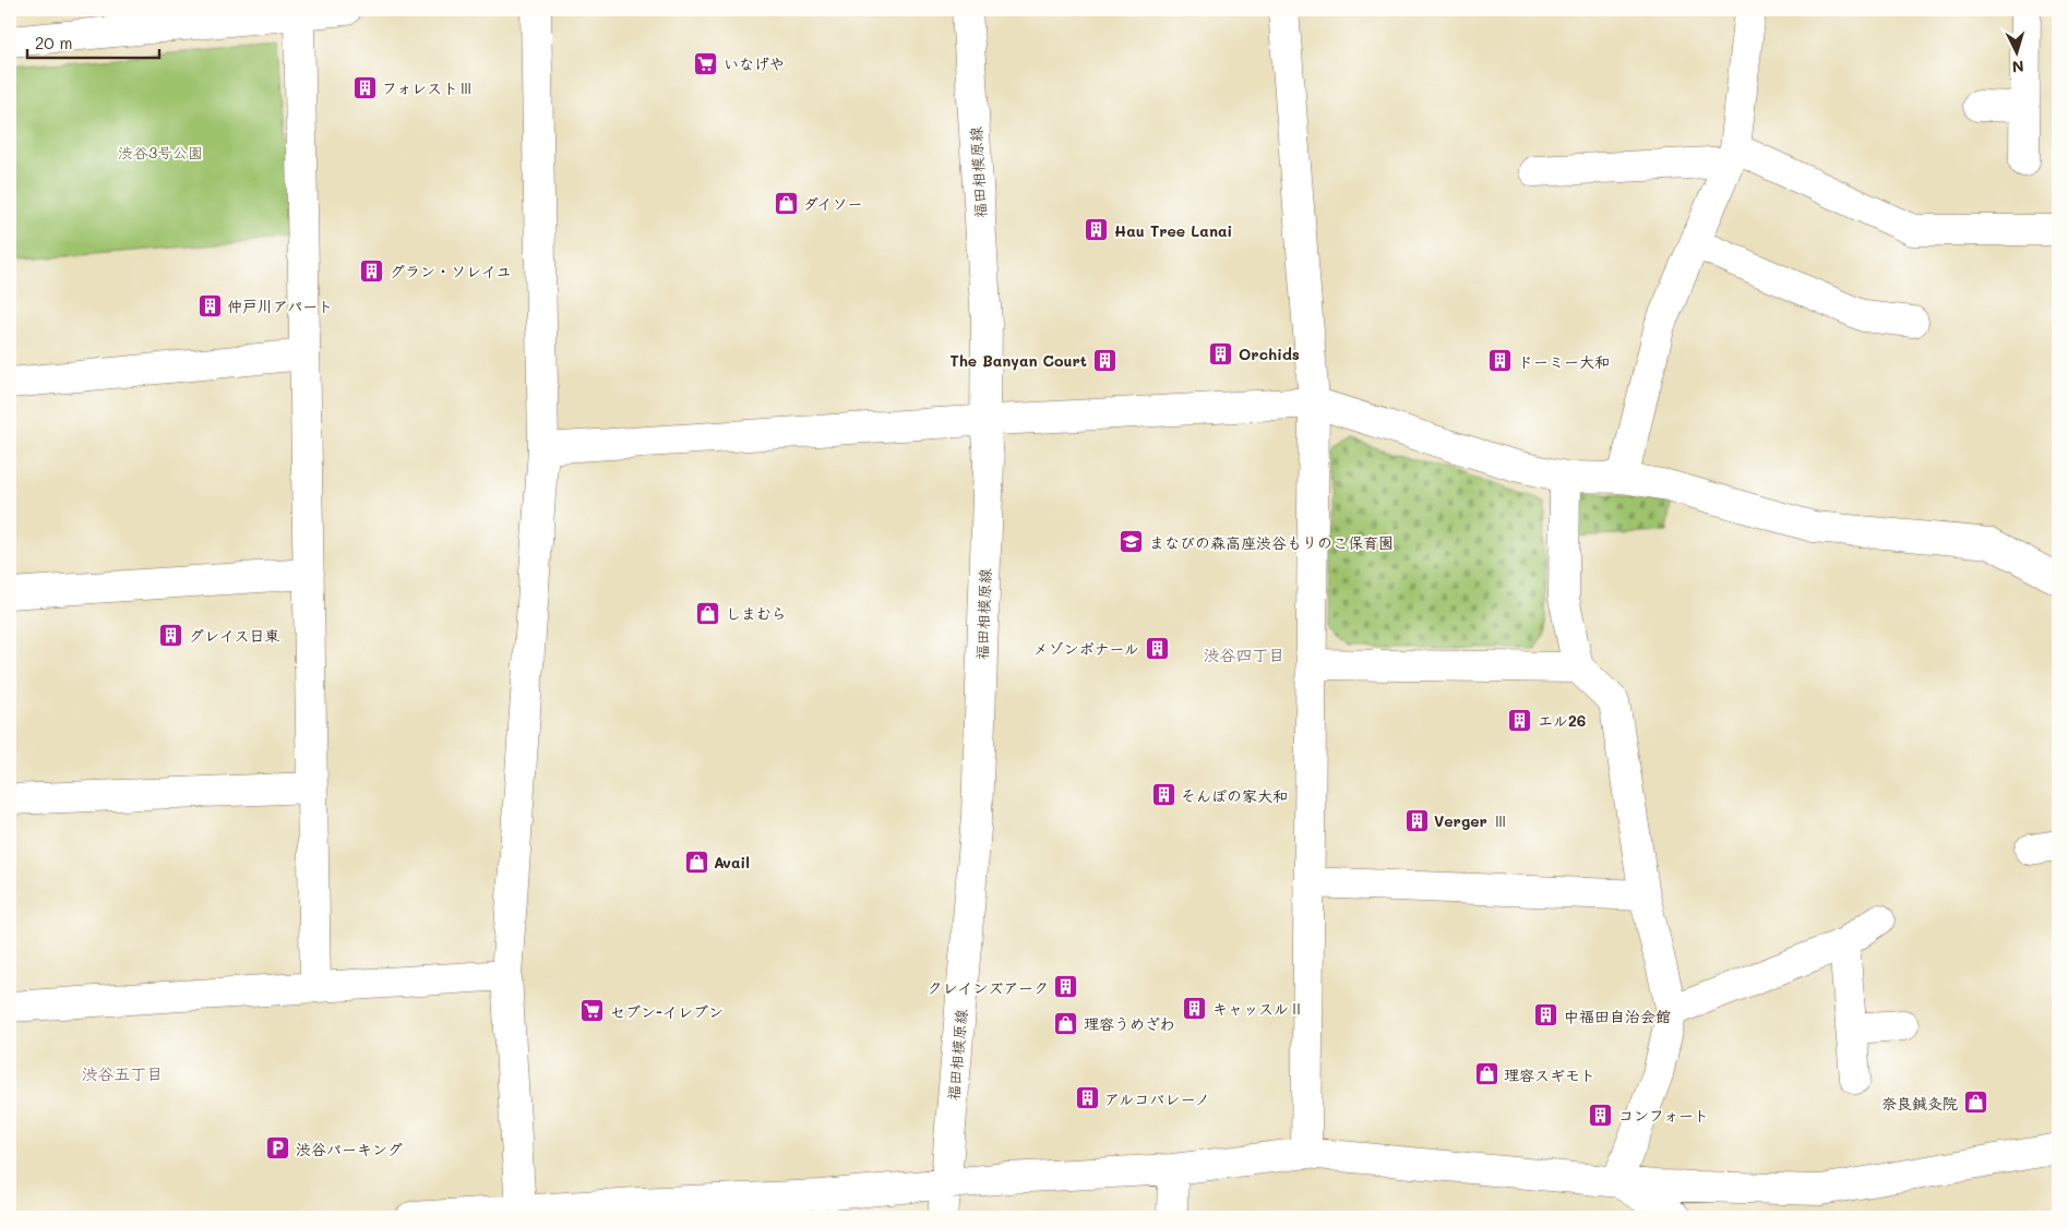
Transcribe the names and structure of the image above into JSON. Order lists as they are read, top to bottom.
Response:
{
  "streets": {
    "street": ["福田相模原線"]
  },
  "districts": ["渋谷四丁目", "渋谷五丁目"],
  "parks": ["渋谷3号公園"],
  "places": {
    "supermarket": ["いなげや", "セブン-イレブン"],
    "building": [
      "フォレストⅢ",
      "Hau Tree Lanai",
      "グラン・ソレイユ",
      "仲戸川アパート",
      "Orchids",
      "The Banyan Court",
      "ドーミー大和",
      "グレイス日東",
      "メゾンボナール",
      "エル26",
      "そんぽの家大和",
      "Verger Ⅲ",
      "クレインズアーク",
      "キャッスルⅡ",
      "中福田自治会館",
      "アルコバレーノ",
      "コンフォート"
    ],
    "shop": [
      "ダイソー",
      "しまむら",
      "Avail",
      "理容うめざわ",
      "理容スギモト",
      "奈良鍼灸院"
    ],
    "school or university": ["まなびの森高座渋谷もりのこ保育園"],
    "parking": ["渋谷パーキング"]
  },
  "scale_bar": "20 m",
  "north": "bottom"
}
